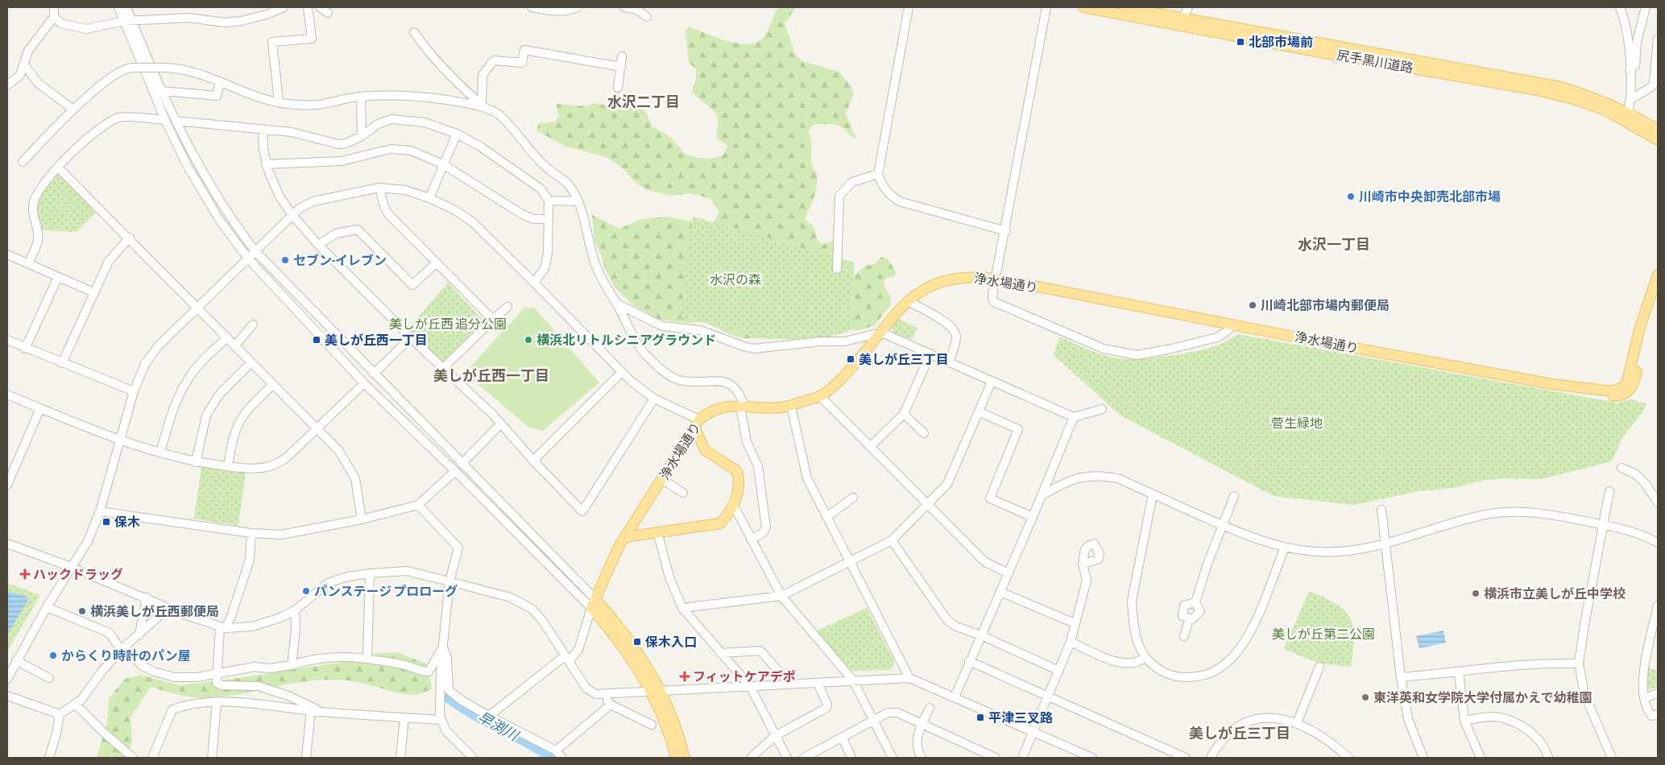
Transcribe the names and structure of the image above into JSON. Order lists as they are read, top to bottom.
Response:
{
  "streets": {
    "main road": ["尻手黒川道路", "浄水場通り"]
  },
  "districts": [
    "水沢二丁目",
    "水沢一丁目",
    "美しが丘西一丁目",
    "美しが丘三丁目"
  ],
  "water": ["早渕川"],
  "parks": [
    "水沢の森",
    "美しが丘西 追分公園",
    "菅生緑地",
    "美しが丘第二公園"
  ],
  "places": {
    "transit": [
      "北部市場前",
      "美しが丘西一丁目",
      "美しが丘三丁目",
      "保木",
      "保木入口",
      "平津三叉路"
    ],
    "other": [
      "川崎市中央卸売北部市場",
      "セブン-イレブン",
      "川崎北部市場内郵便局",
      "横浜北リトルシニアグラウンド",
      "パンステージ プロローグ",
      "横浜市立美しが丘中学校",
      "横浜美しが丘西郵便局",
      "からくり時計のパン屋",
      "東洋英和女学院大学付属かえで幼稚園"
    ],
    "health": ["ハックドラッグ", "フィットケアデポ"]
  }
}
